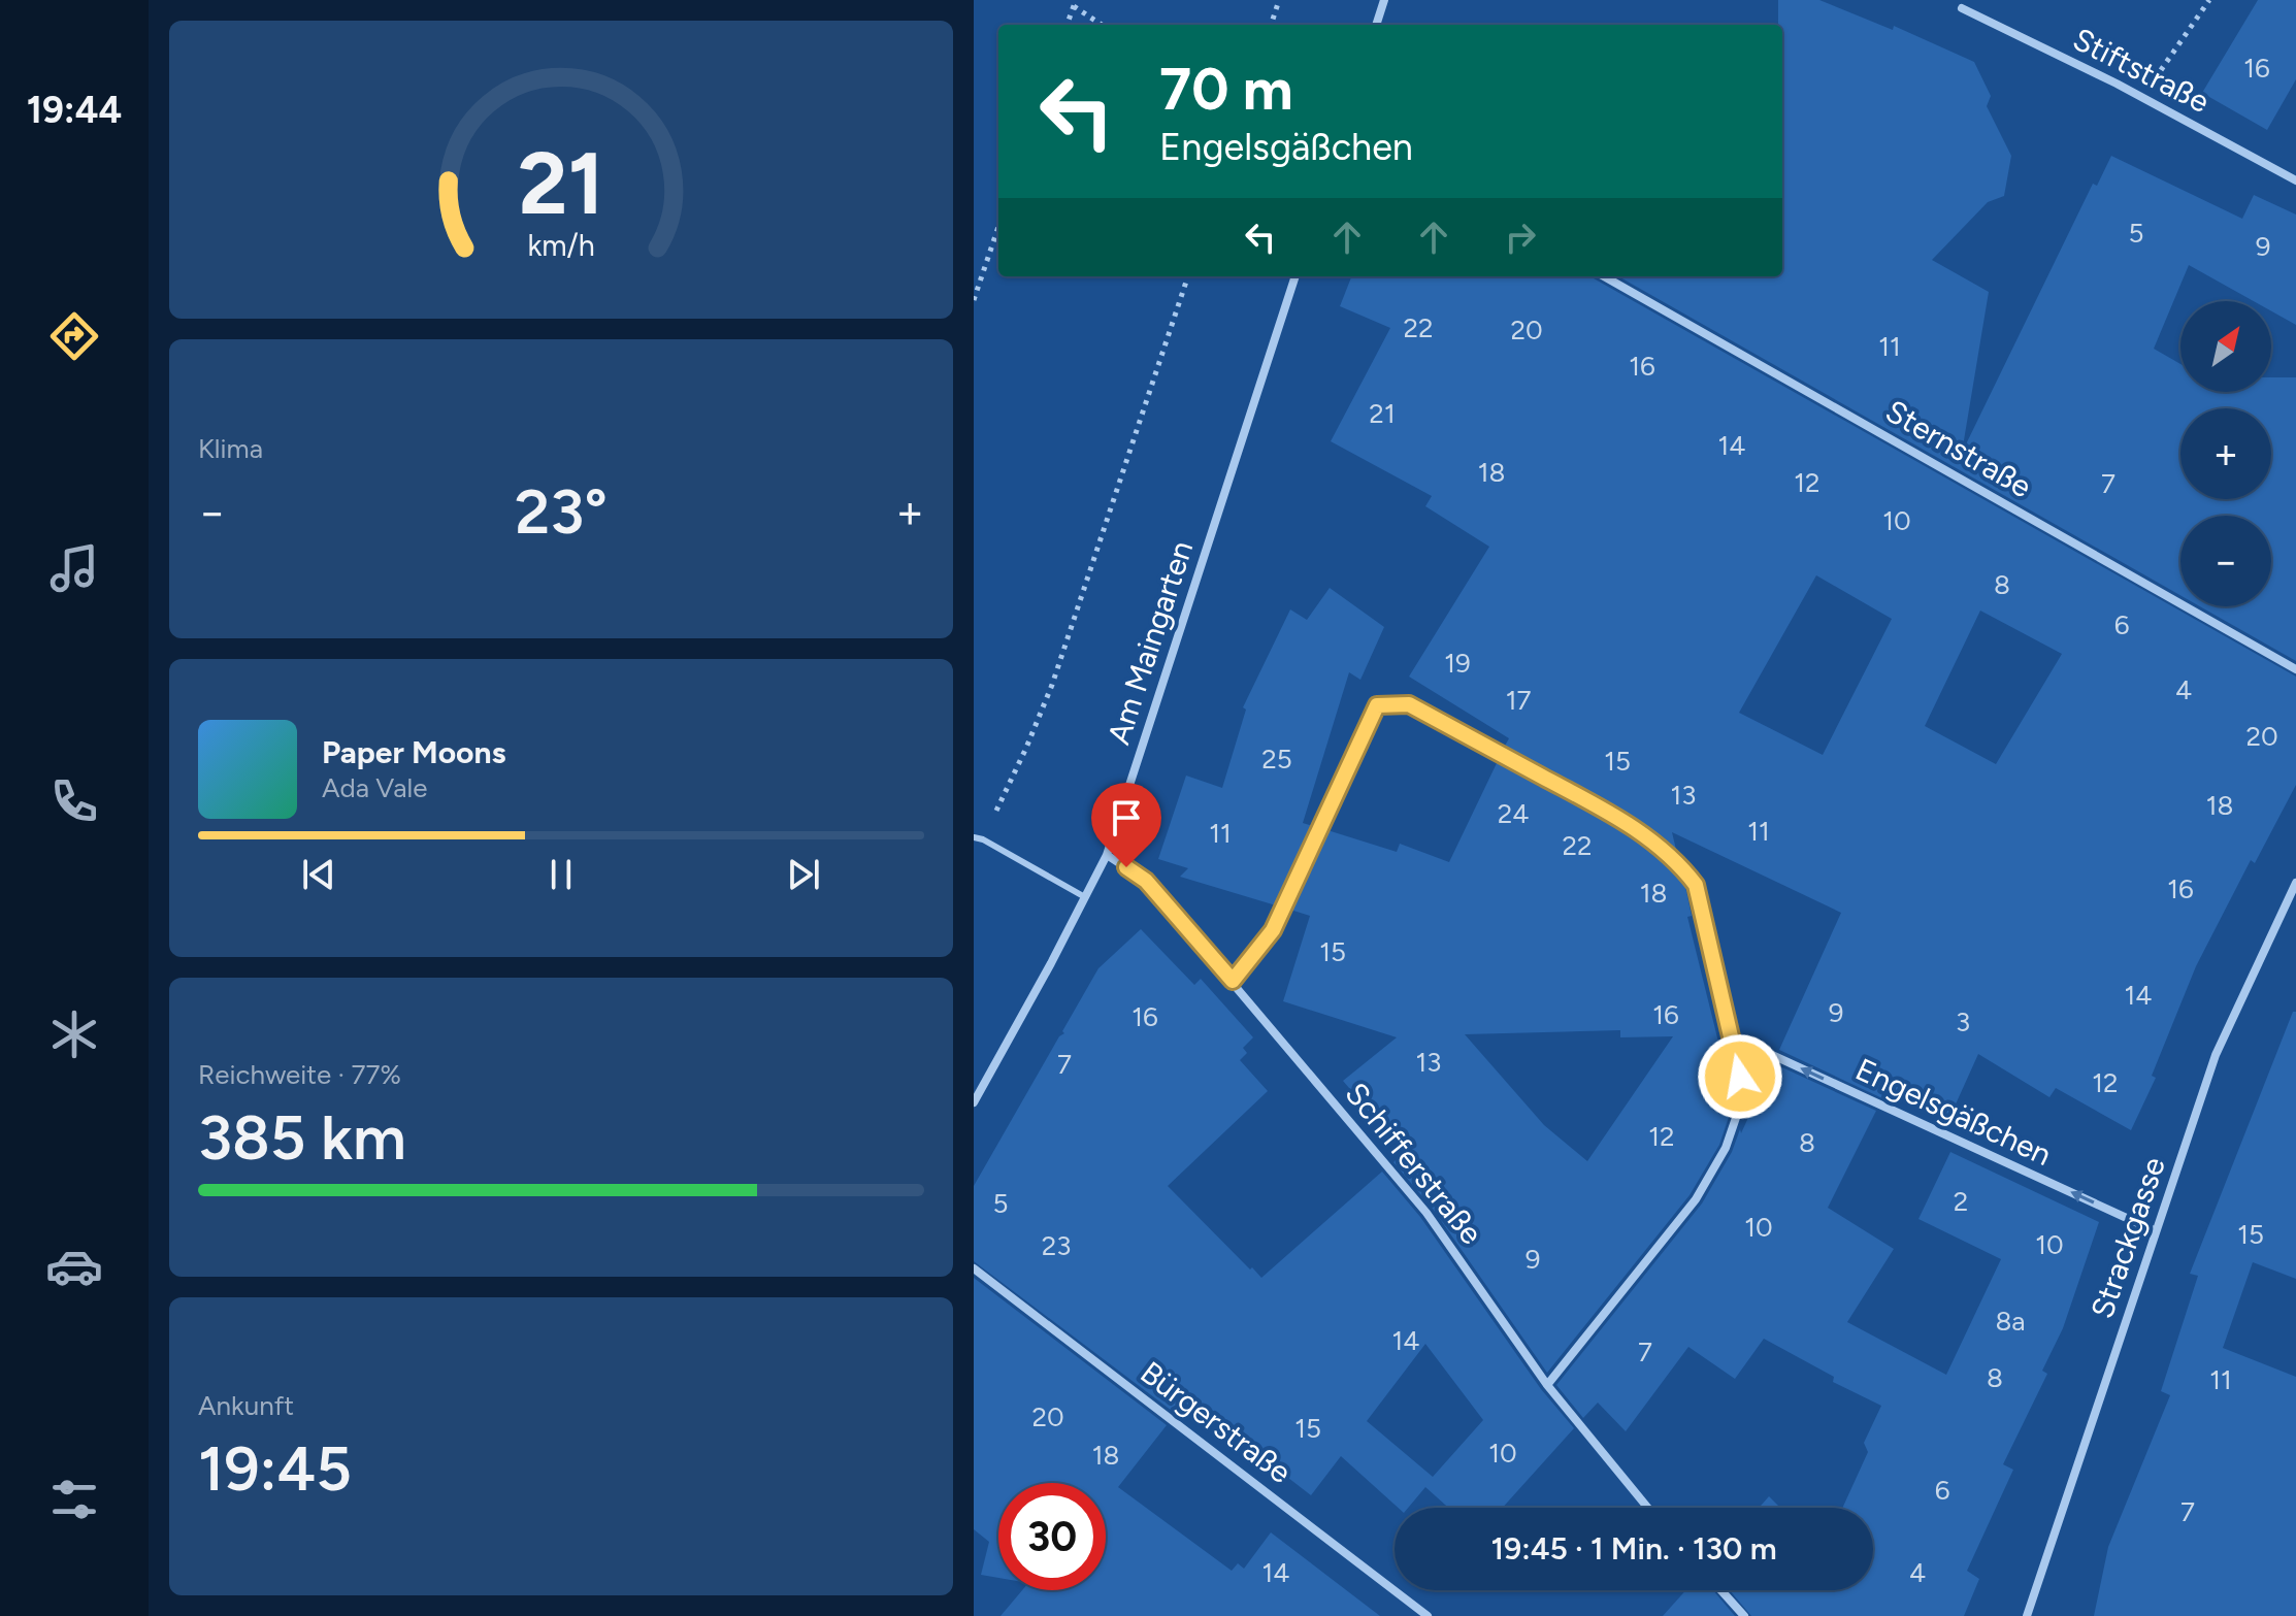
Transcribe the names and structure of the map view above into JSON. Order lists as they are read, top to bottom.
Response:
{
  "streets": {
    "street": [
      "Stiftstraße",
      "Sternstraße",
      "Am Maingarten",
      "Engelsgäßchen",
      "Schifferstraße",
      "Strackgasse",
      "Bürgerstraße"
    ]
  },
  "crossings": [
    ["Am Maingarten", "Schifferstraße"],
    ["Engelsgäßchen", "Strackgasse"]
  ],
  "one_way": ["Engelsgäßchen"],
  "house_numbers": [
    "16",
    "5",
    "9",
    "22",
    "20",
    "11",
    "16",
    "21",
    "14",
    "18",
    "12",
    "7",
    "10",
    "8",
    "6",
    "19",
    "4",
    "17",
    "20",
    "25",
    "15",
    "13",
    "18",
    "24",
    "11",
    "11",
    "22",
    "16",
    "18",
    "15",
    "14",
    "9",
    "16",
    "16",
    "3",
    "13",
    "7",
    "12",
    "12",
    "8",
    "2",
    "5",
    "10",
    "15",
    "10",
    "23",
    "9",
    "8a",
    "14",
    "7",
    "8",
    "11",
    "20",
    "15",
    "10",
    "18",
    "6",
    "7",
    "14",
    "4"
  ],
  "north": "top right",
  "page": {
    "tabs": "19:44",
    "turn": ["70 m", "Engelsgäßchen"],
    "map_buttons": ["+", "−"],
    "tile": [
      "Klima",
      ["Reichweite · 77%", "385 km"],
      ["Ankunft", "19:45"]
    ],
    "heat": ["−", "23°", "+"],
    "song": ["Paper Moons", "Ada Vale"],
    "limit": "30",
    "trip": "19:45 · 1 Min. · 130 m",
    "gauge": ["21", "km/h"]
  }
}
